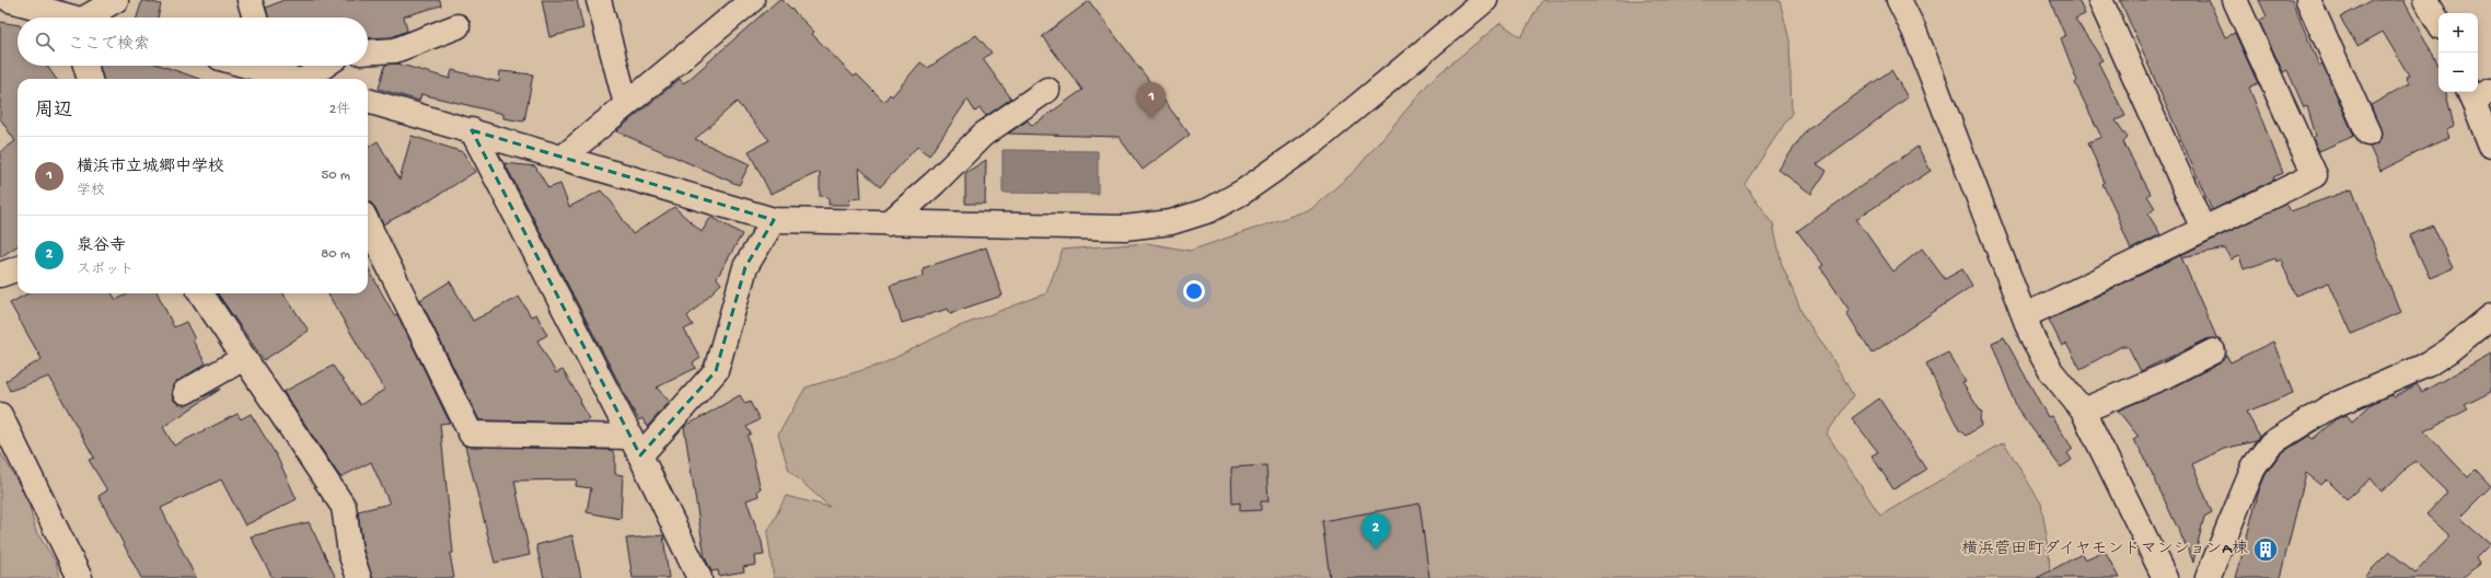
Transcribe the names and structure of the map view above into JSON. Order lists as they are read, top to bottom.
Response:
{
  "places": {
    "building": ["横浜菅田町ダイヤモンドマンションA棟"]
  },
  "page": {
    "map_buttons": ["+", "−"],
    "search": "ここで検索",
    "heading": ["周辺", "2件"],
    "pins": ["1", "2"],
    "list": [
      {
        "mark": "1",
        "name": "横浜市立城郷中学校",
        "note": "学校",
        "value": "50 m"
      },
      {
        "mark": "2",
        "name": "泉谷寺",
        "note": "スポット",
        "value": "80 m"
      }
    ]
  }
}
